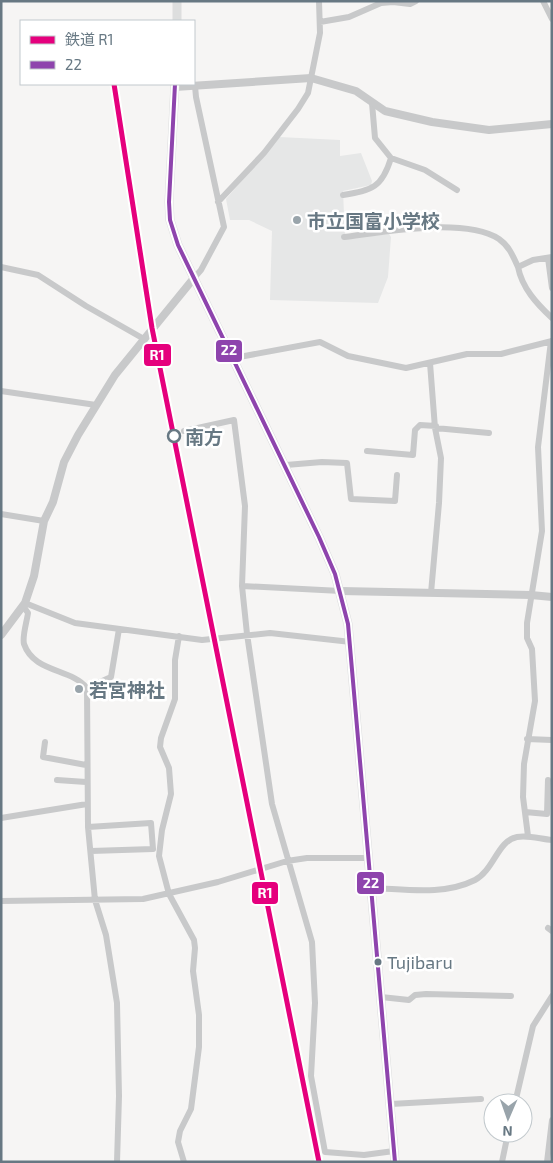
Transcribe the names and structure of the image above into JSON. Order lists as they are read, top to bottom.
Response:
{
  "places": [
    "市立国富小学校",
    "南方",
    "若宮神社",
    "Tujibaru"
  ],
  "lines": ["rail line R1", "transit line 22"],
  "legend": ["鉄道 R1", "22"],
  "north": "bottom"
}
